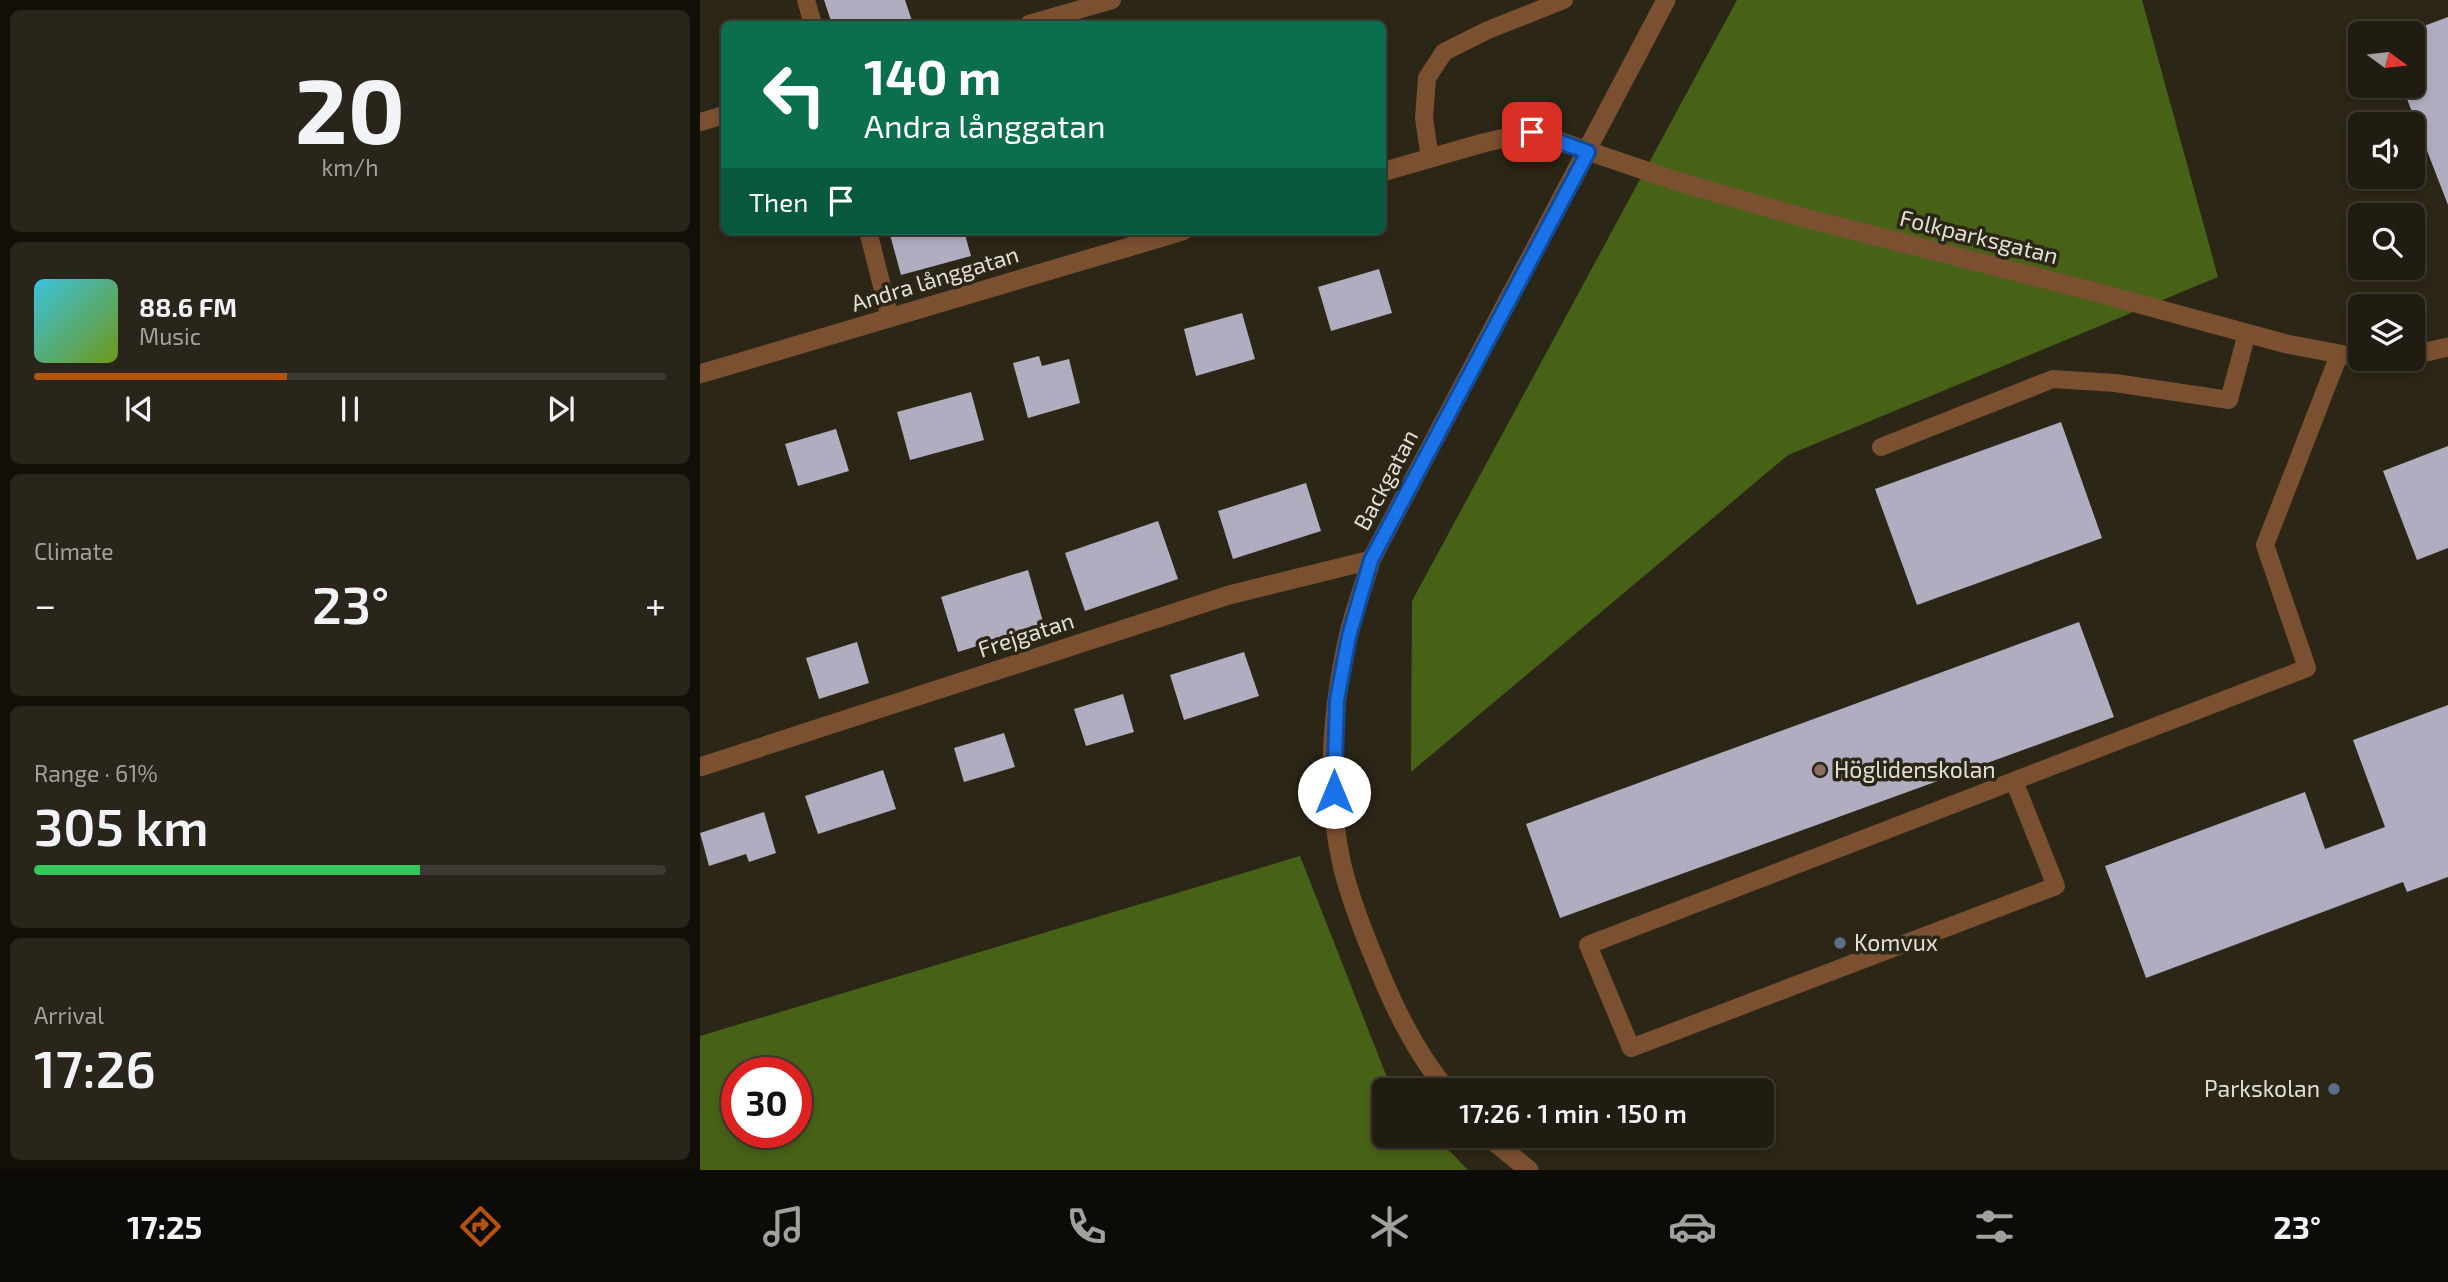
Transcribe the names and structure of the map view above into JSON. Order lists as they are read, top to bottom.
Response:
{
  "streets": {
    "street": [
      "Folkparksgatan",
      "Andra långgatan",
      "Backgatan",
      "Frejgatan"
    ]
  },
  "crossings": [
    ["Folkparksgatan", "Backgatan"],
    ["Backgatan", "Frejgatan"]
  ],
  "places": ["Höglidenskolan", "Komvux", "Parkskolan"],
  "north": "right",
  "page": {
    "tile": [
      ["20", "km/h"],
      "Climate",
      ["Range · 61%", "305 km"],
      ["Arrival", "17:26"]
    ],
    "turn": ["140 m", "Andra långgatan"],
    "then": "Then",
    "song": ["88.6 FM", "Music"],
    "heat": ["−", "23°", "+"],
    "limit": "30",
    "trip": "17:26 · 1 min · 150 m",
    "tabs": ["17:25", "23°"]
  }
}
